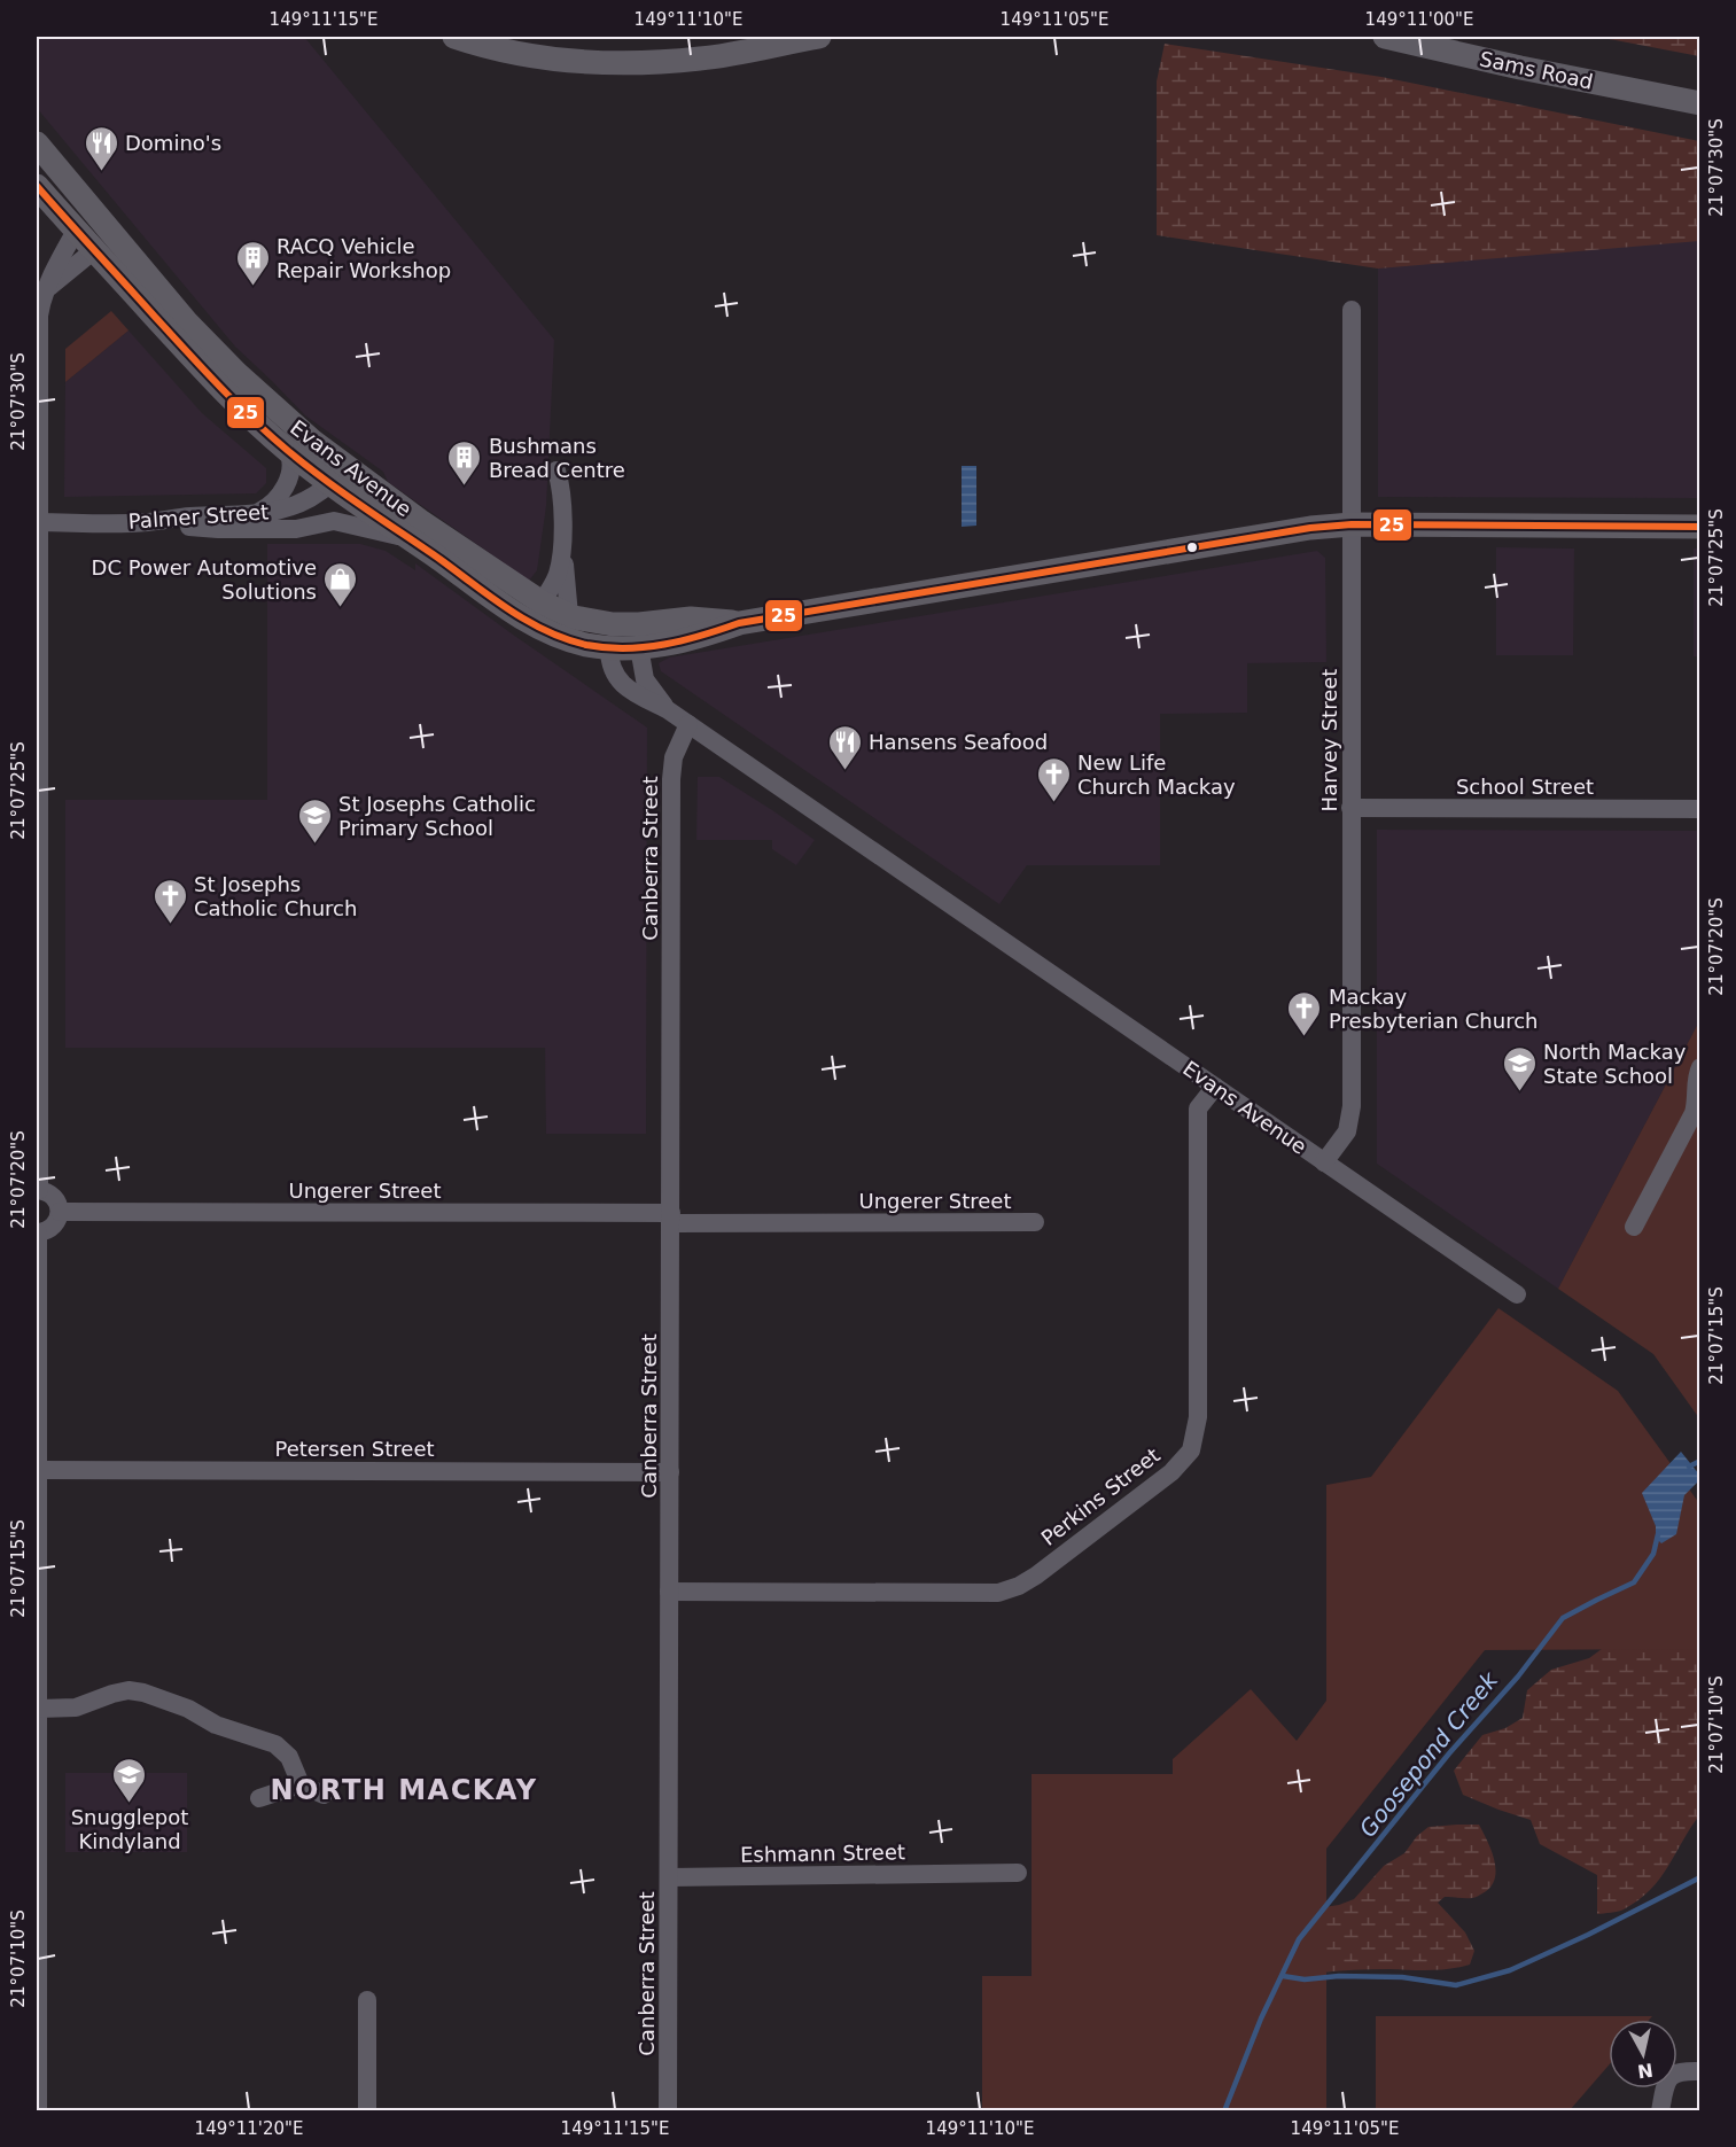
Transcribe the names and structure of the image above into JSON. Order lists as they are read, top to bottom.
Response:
{
  "streets": {
    "main road": ["Sams Road", "Evans Avenue"],
    "street": [
      "Palmer Street",
      "Harvey Street",
      "School Street",
      "Canberra Street",
      "Ungerer Street",
      "Petersen Street",
      "Perkins Street",
      "Eshmann Street"
    ]
  },
  "crossings": [
    ["Evans Avenue", "Palmer Street"],
    ["Evans Avenue", "Harvey Street"],
    ["Evans Avenue", "Canberra Street"],
    ["Evans Avenue", "Perkins Street"],
    ["Harvey Street", "School Street"],
    ["Canberra Street", "Ungerer Street"],
    ["Canberra Street", "Petersen Street"],
    ["Canberra Street", "Perkins Street"],
    ["Canberra Street", "Eshmann Street"]
  ],
  "districts": ["NORTH MACKAY"],
  "water": ["Goosepond Creek"],
  "places": {
    "restaurant": ["Domino's", "Hansens Seafood"],
    "building": ["RACQ Vehicle Repair Workshop", "Bushmans Bread Centre"],
    "shop": ["DC Power Automotive Solutions"],
    "church": ["New Life Church Mackay", "St Josephs Catholic Church", "Mackay Presbyterian Church"],
    "school or university": ["St Josephs Catholic Primary School", "North Mackay State School", "Snugglepot Kindyland"]
  },
  "lines": ["transit line 25"],
  "north": "bottom",
  "coordinates": [
    "149°11'15\"E",
    "149°11'10\"E",
    "149°11'05\"E",
    "149°11'00\"E",
    "21°07'30\"S",
    "21°07'25\"S",
    "21°07'20\"S",
    "21°07'15\"S",
    "21°07'10\"S",
    "149°11'20\"E"
  ]
}
